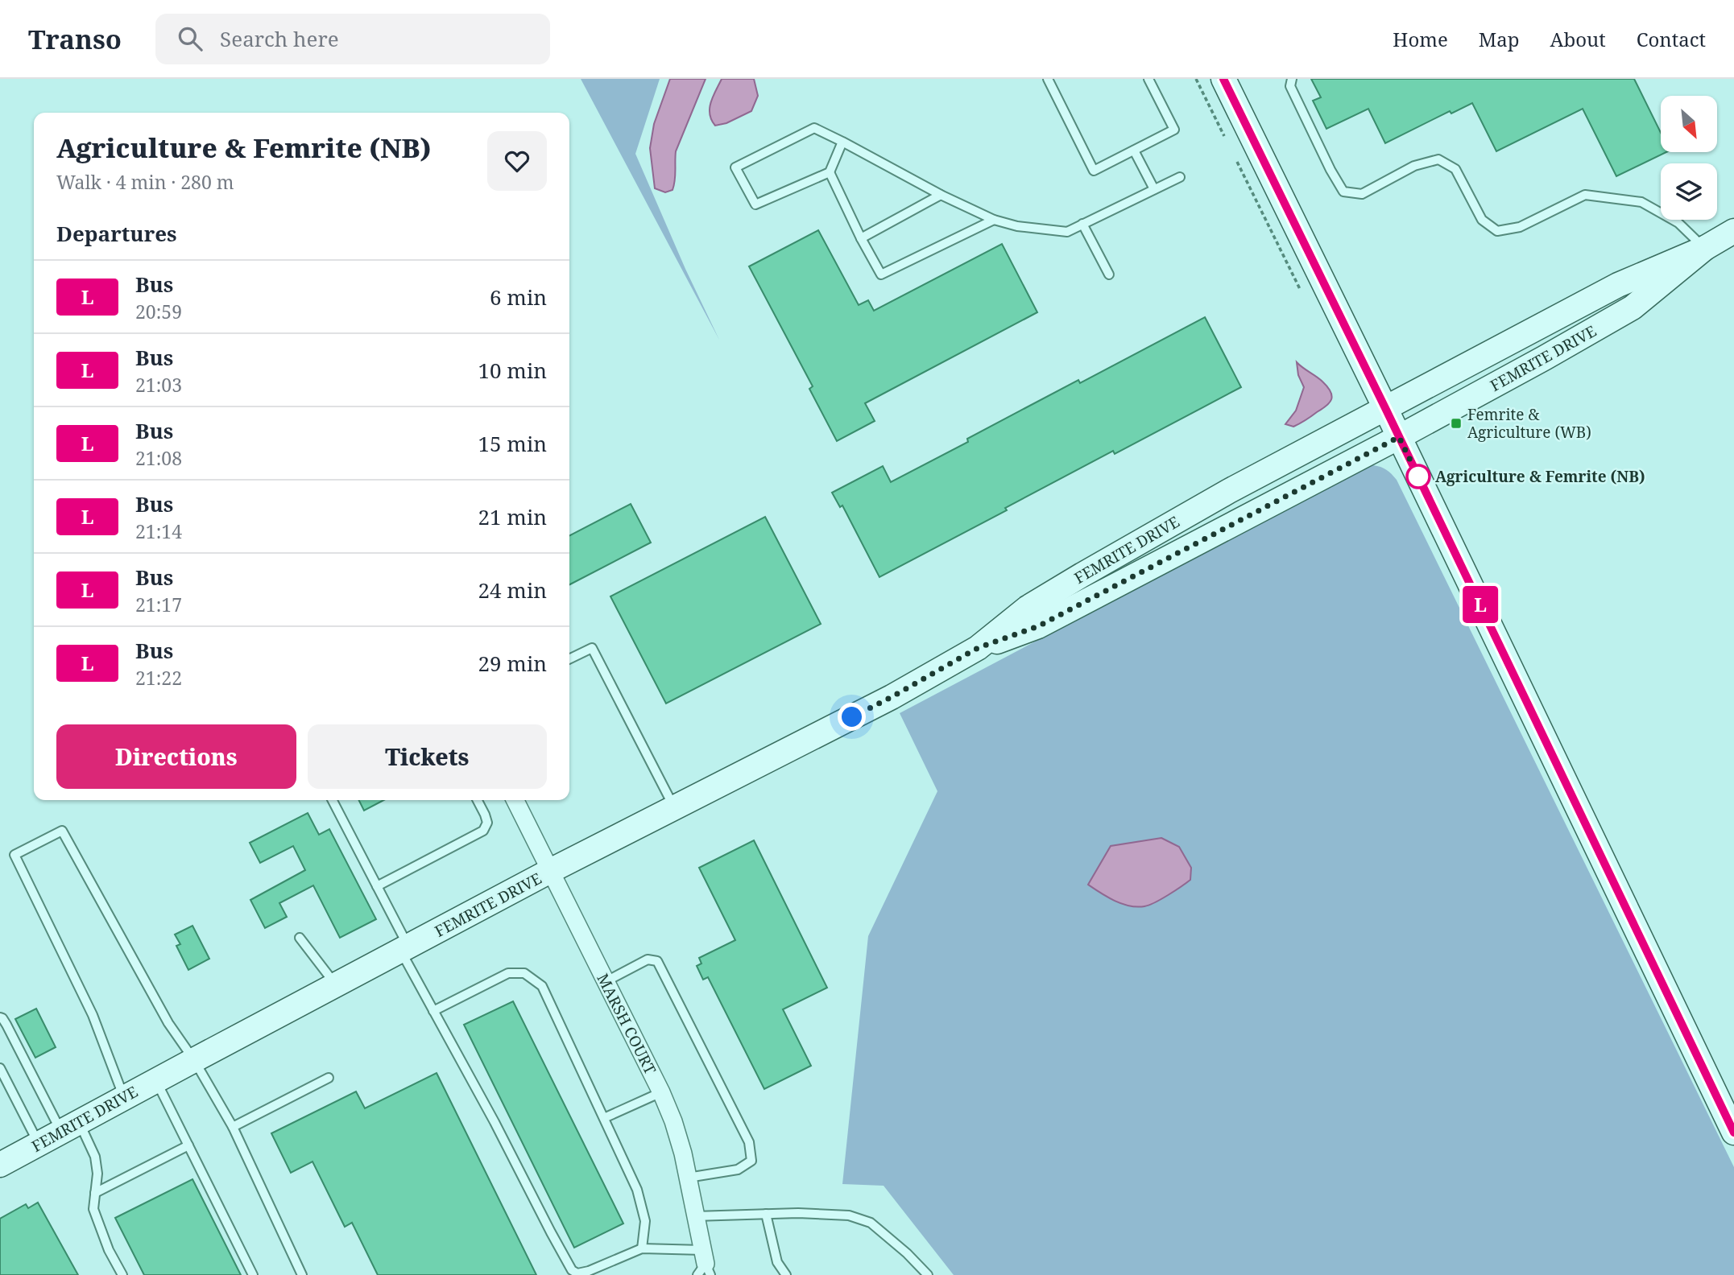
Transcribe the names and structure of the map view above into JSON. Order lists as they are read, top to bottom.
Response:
{
  "streets": {
    "street": ["FEMRITE DRIVE", "MARSH COURT"]
  },
  "crossings": [
    ["FEMRITE DRIVE", "MARSH COURT"]
  ],
  "places": {
    "transit": ["Femrite & Agriculture (WB)"],
    "other": ["Agriculture & Femrite (NB)"]
  },
  "lines": ["bus line L"],
  "north": "bottom right",
  "page": {
    "header": "Transo",
    "search": "Search here",
    "nav": [
      "Home",
      "Map",
      "About",
      "Contact"
    ],
    "on_map": "L",
    "heading": [
      ["Agriculture & Femrite (NB)", "Walk · 4 min · 280 m"],
      "Departures"
    ],
    "list": [
      {
        "mark": "L",
        "name": "Bus",
        "note": "20:59",
        "value": "6 min"
      },
      {
        "mark": "L",
        "name": "Bus",
        "note": "21:03",
        "value": "10 min"
      },
      {
        "mark": "L",
        "name": "Bus",
        "note": "21:08",
        "value": "15 min"
      },
      {
        "mark": "L",
        "name": "Bus",
        "note": "21:14",
        "value": "21 min"
      },
      {
        "mark": "L",
        "name": "Bus",
        "note": "21:17",
        "value": "24 min"
      },
      {
        "mark": "L",
        "name": "Bus",
        "note": "21:22",
        "value": "29 min"
      }
    ],
    "buttons": ["Directions", "Tickets"]
  }
}
